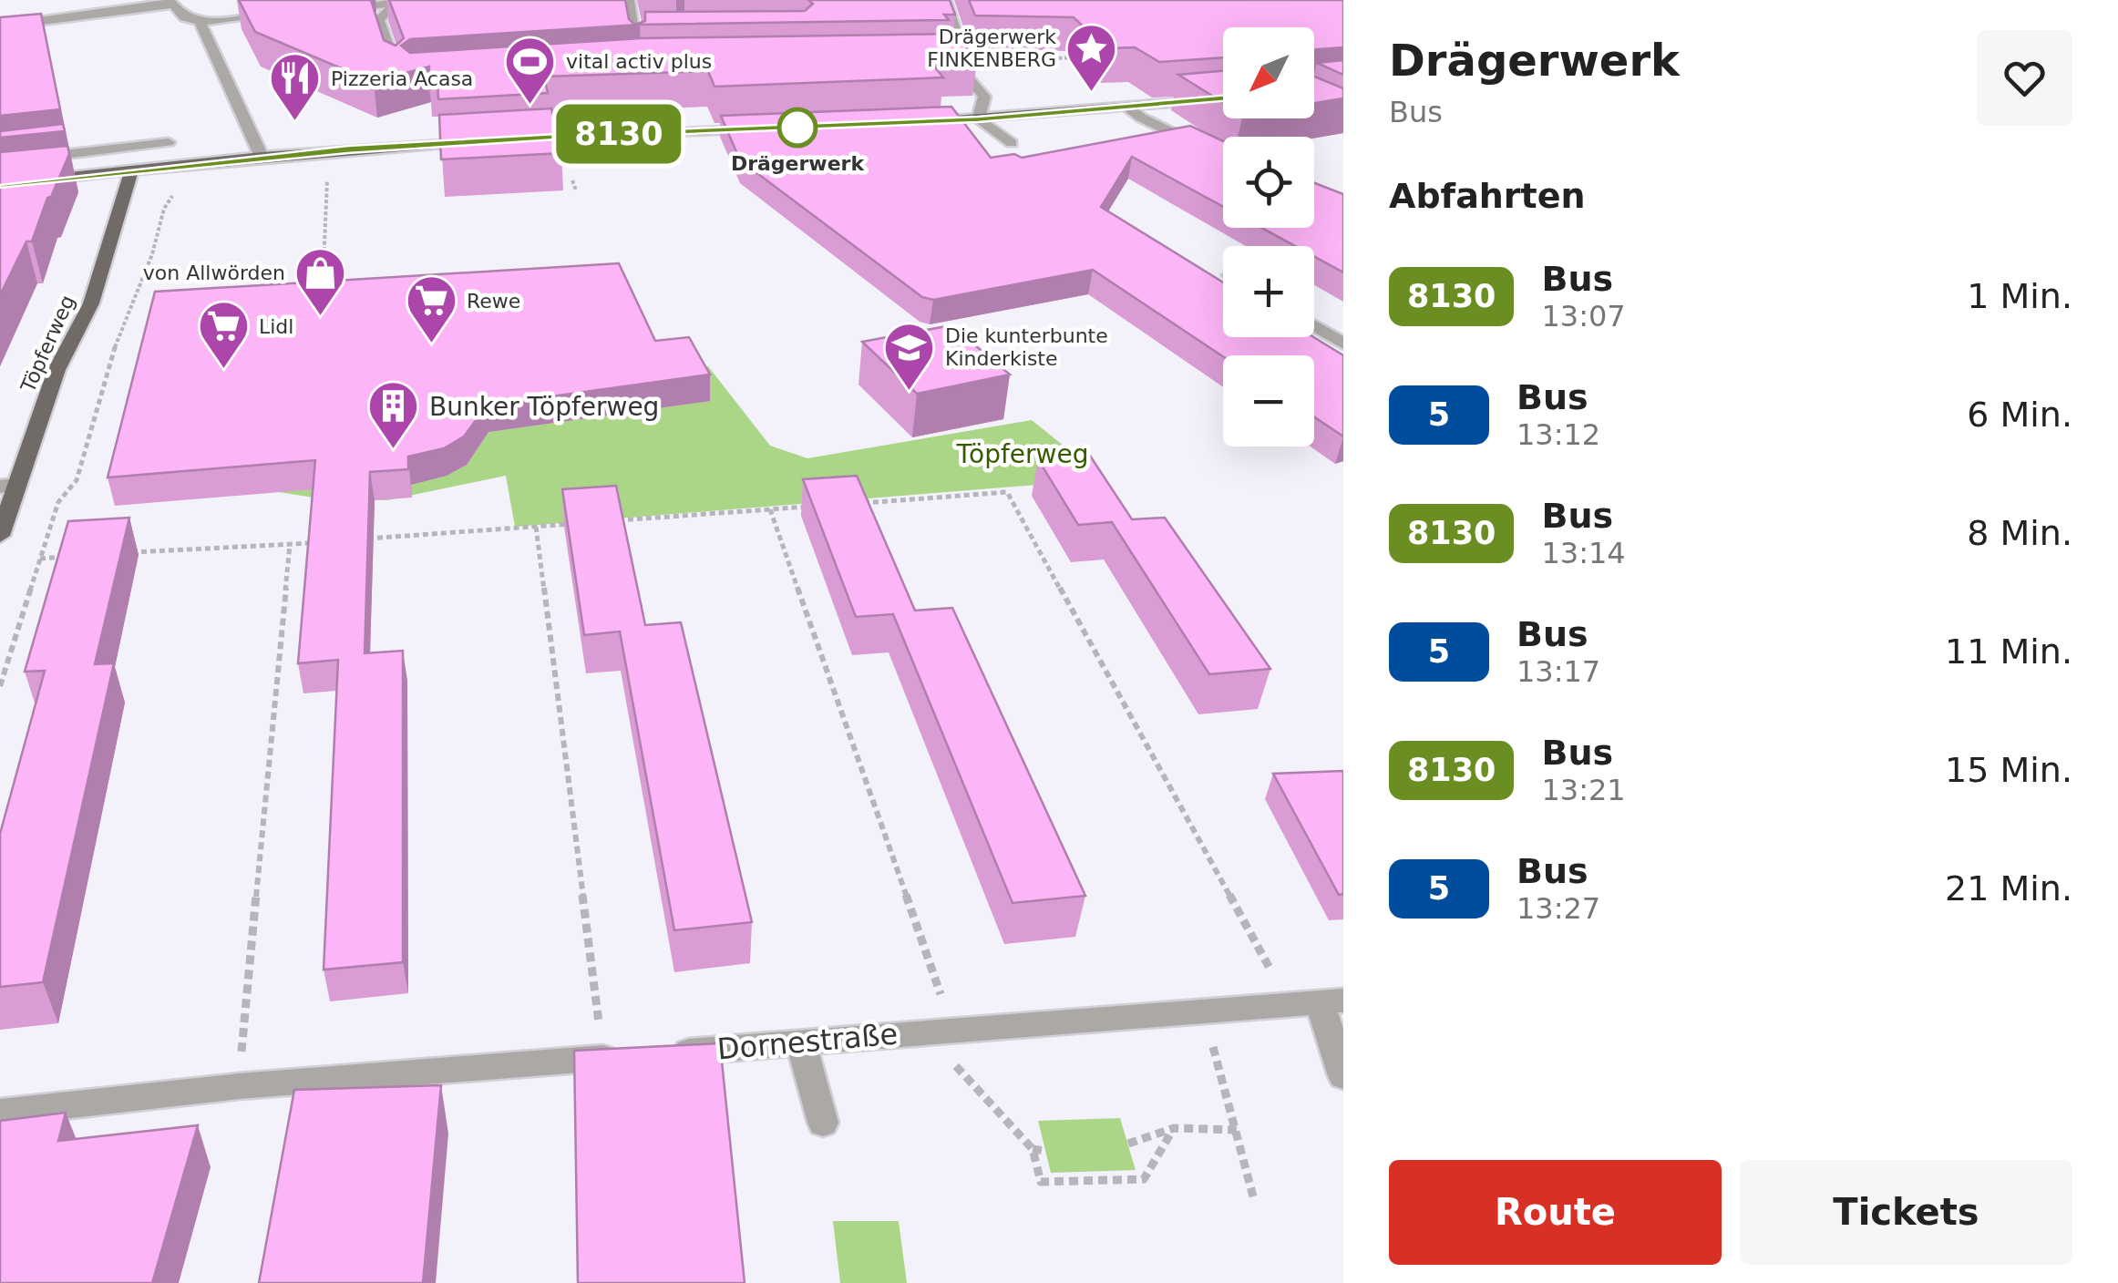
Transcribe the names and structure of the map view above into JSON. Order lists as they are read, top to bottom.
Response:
{
  "streets": {
    "main road": ["Töpferweg"],
    "street": ["Dornestraße"]
  },
  "parks": ["Töpferweg"],
  "places": {
    "place": ["Drägerwerk FINKENBERG"],
    "sports": ["vital activ plus"],
    "restaurant": ["Pizzeria Acasa"],
    "other": ["Drägerwerk"],
    "shop": ["von Allwörden"],
    "supermarket": ["Rewe", "Lidl"],
    "school or university": ["Die kunterbunte Kinderkiste"],
    "building": ["Bunker Töpferweg"]
  },
  "lines": ["bus line 8130"],
  "north": "bottom left",
  "page": {
    "on_map": "8130",
    "heading": [
      ["Drägerwerk", "Bus"],
      "Abfahrten"
    ],
    "map_buttons": ["+", "−"],
    "list": [
      {
        "mark": "8130",
        "name": "Bus",
        "note": "13:07",
        "value": "1 Min."
      },
      {
        "mark": "5",
        "name": "Bus",
        "note": "13:12",
        "value": "6 Min."
      },
      {
        "mark": "8130",
        "name": "Bus",
        "note": "13:14",
        "value": "8 Min."
      },
      {
        "mark": "5",
        "name": "Bus",
        "note": "13:17",
        "value": "11 Min."
      },
      {
        "mark": "8130",
        "name": "Bus",
        "note": "13:21",
        "value": "15 Min."
      },
      {
        "mark": "5",
        "name": "Bus",
        "note": "13:27",
        "value": "21 Min."
      }
    ],
    "buttons": ["Route", "Tickets"]
  }
}
